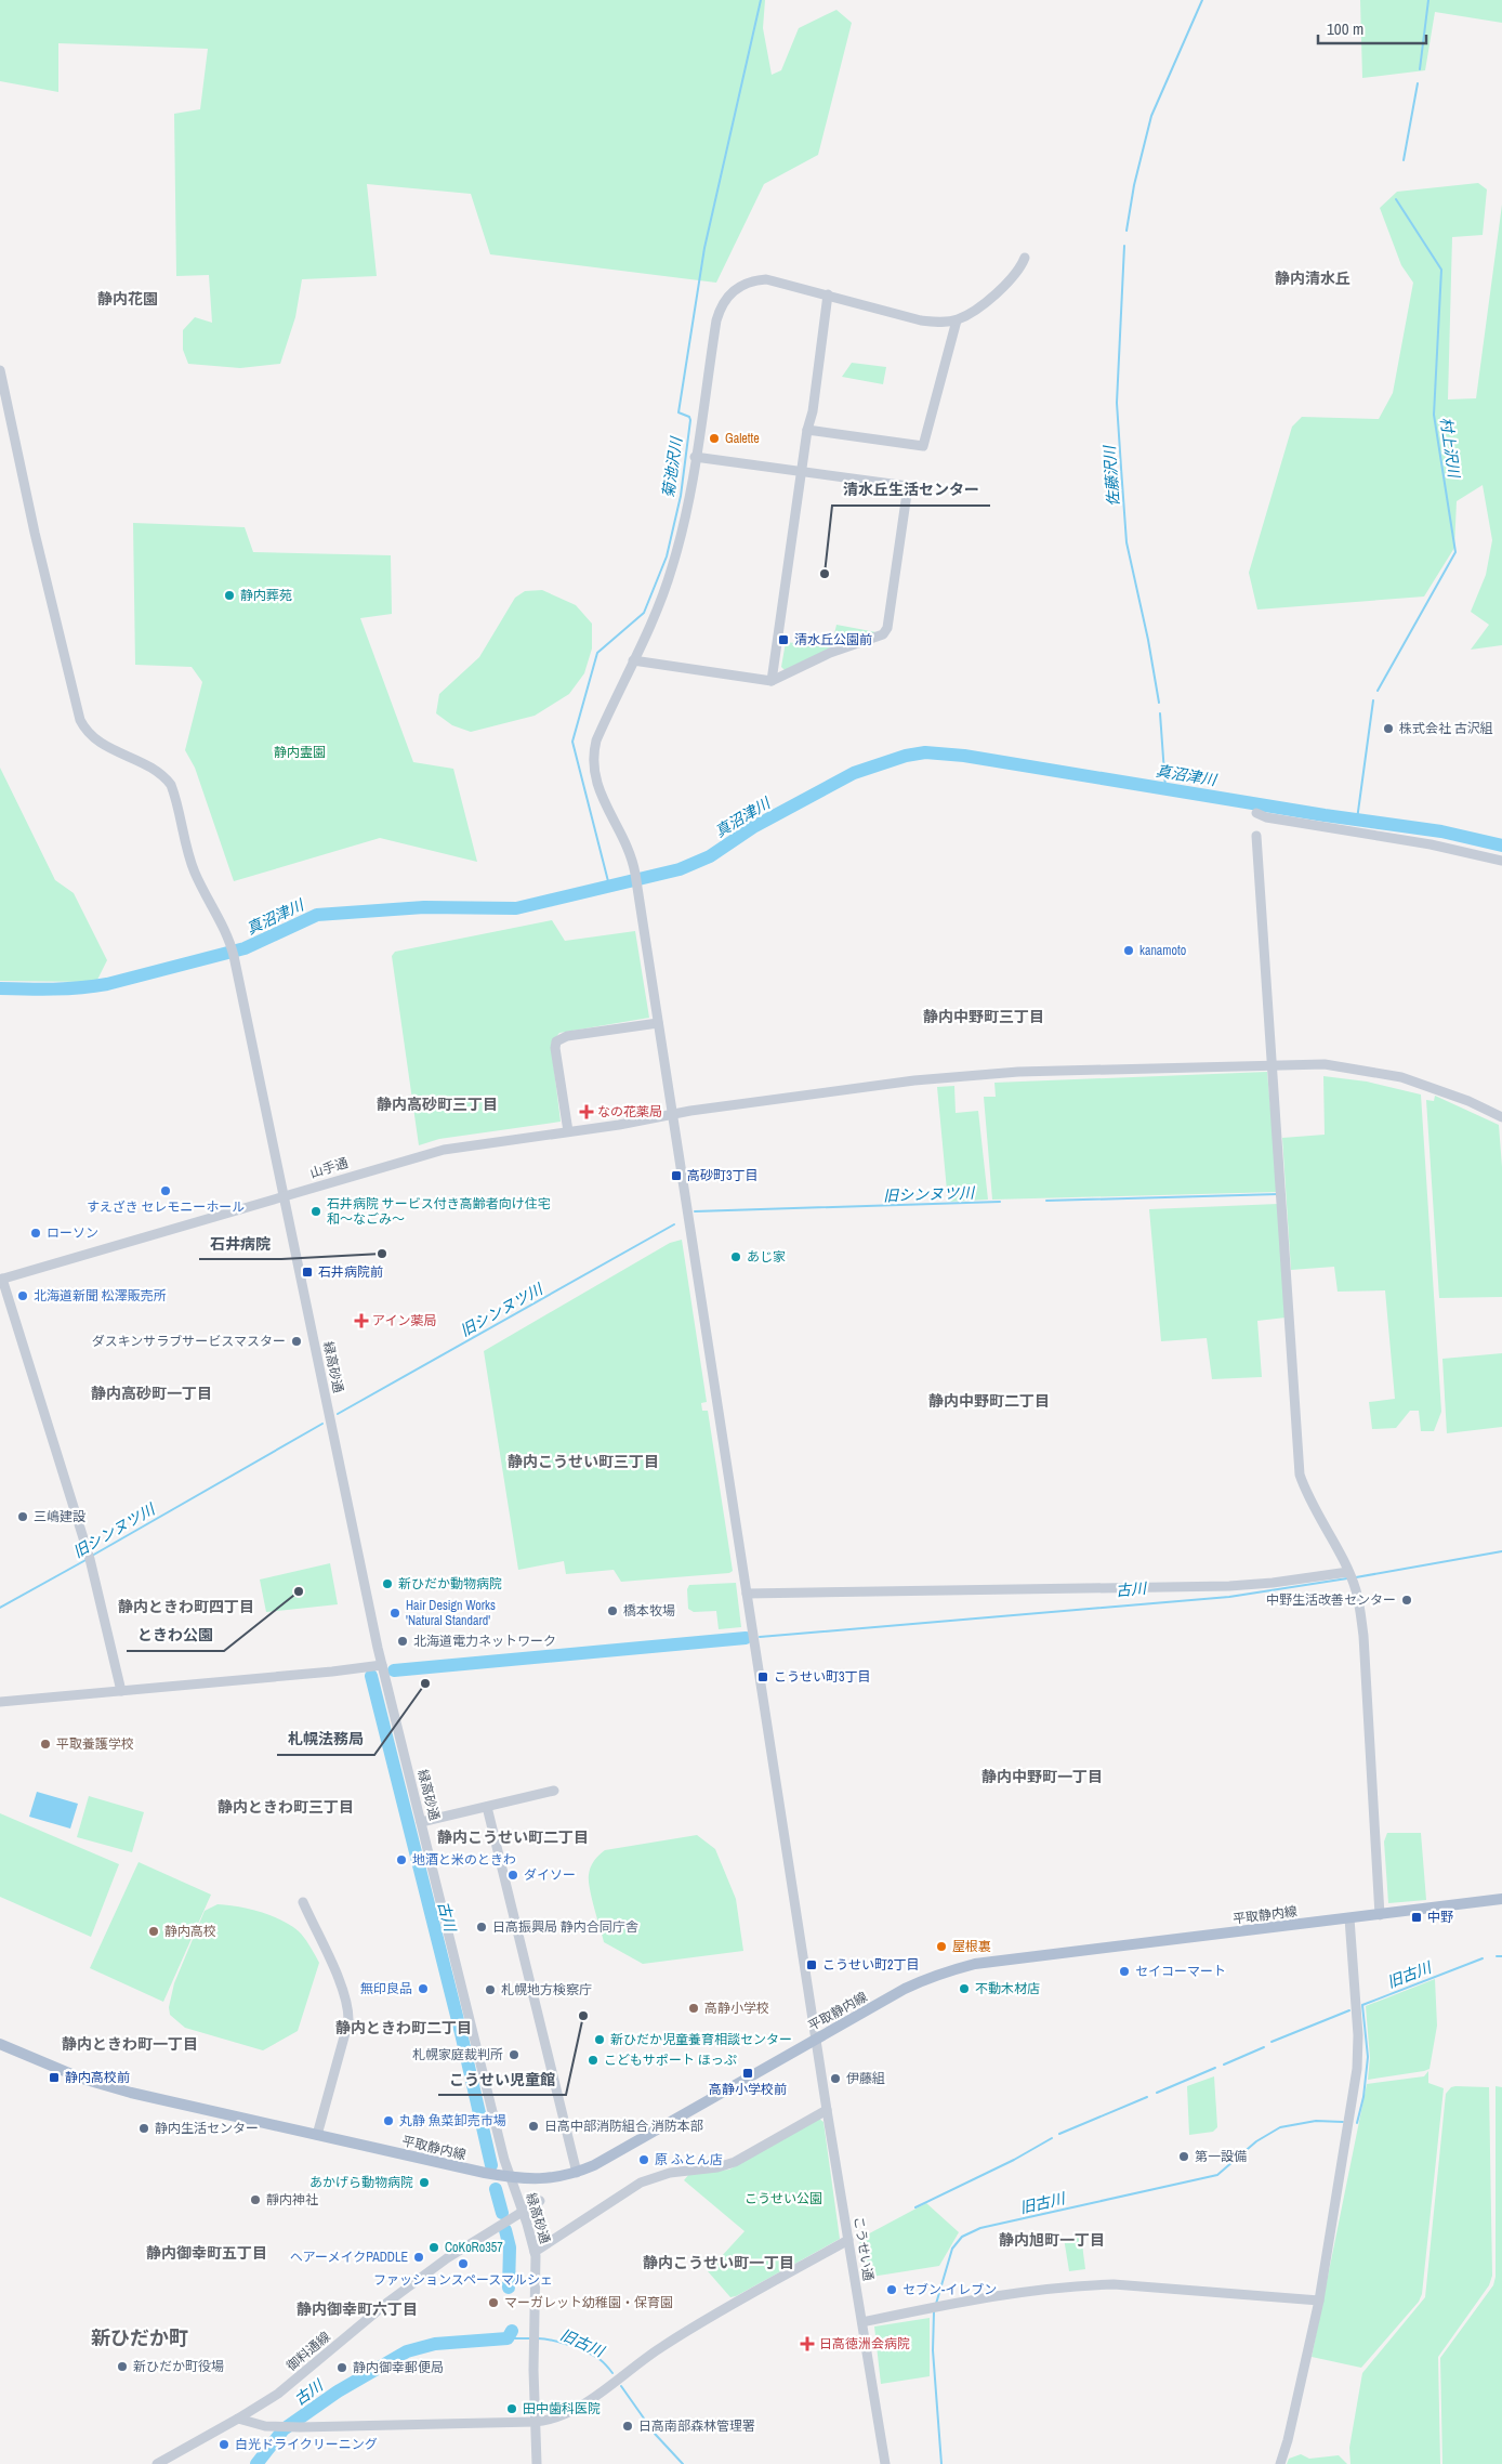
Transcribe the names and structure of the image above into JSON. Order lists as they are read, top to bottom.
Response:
{
  "streets": {
    "main road": ["平取静内線"],
    "street": [
      "山手通",
      "緑高砂通",
      "こうせい通",
      "御料通線"
    ]
  },
  "crossings": [
    ["山手通", "緑高砂通"],
    ["山手通", "こうせい通"],
    ["緑高砂通", "平取静内線"],
    ["緑高砂通", "御料通線"],
    ["平取静内線", "こうせい通"]
  ],
  "districts": [
    "静内清水丘",
    "静内花園",
    "静内中野町三丁目",
    "静内高砂町三丁目",
    "静内高砂町一丁目",
    "静内中野町二丁目",
    "静内こうせい町三丁目",
    "静内ときわ町四丁目",
    "静内中野町一丁目",
    "静内ときわ町三丁目",
    "静内こうせい町二丁目",
    "静内ときわ町二丁目",
    "静内ときわ町一丁目",
    "静内旭町一丁目",
    "静内御幸町五丁目",
    "静内こうせい町一丁目",
    "静内御幸町六丁目",
    "新ひだか町"
  ],
  "water": [
    "村上沢川",
    "菊池沢川",
    "佐藤沢川",
    "真沼津川",
    "旧シンヌツ川",
    "古川",
    "旧古川"
  ],
  "parks": ["静内霊園", "こうせい公園"],
  "places": {
    "other": [
      "Galette",
      "清水丘生活センター",
      "静内葬苑",
      "株式会社 古沢組",
      "kanamoto",
      "すえざき セレモニーホール",
      "石井病院 サービス付き高齢者向け住宅 和～なごみ～",
      "ローソン",
      "石井病院",
      "あじ家",
      "北海道新聞 松澤販売所",
      "ダスキンサラブサービスマスター",
      "三嶋建設",
      "新ひだか動物病院",
      "ときわ公園",
      "中野生活改善センター",
      "橋本牧場",
      "Hair Design Works 'Natural Standard'",
      "北海道電力ネットワーク",
      "札幌法務局",
      "平取養護学校",
      "地酒と米のときわ",
      "ダイソー",
      "日高振興局 静内合同庁舎",
      "静内高校",
      "屋根裏",
      "セイコーマート",
      "無印良品",
      "不動木材店",
      "札幌地方検察庁",
      "高静小学校",
      "こうせい児童館",
      "新ひだか児童養育相談センター",
      "札幌家庭裁判所",
      "こどもサポート ほっぷ",
      "伊藤組",
      "丸静 魚菜卸売市場",
      "日高中部消防組合 消防本部",
      "静内生活センター",
      "第一設備",
      "原 ふとん店",
      "あかげら動物病院",
      "靜内神社",
      "CoKoRo357",
      "ヘアーメイクPADDLE",
      "ファッションスペースマルシェ",
      "セブン-イレブン",
      "マーガレット幼稚園・保育園",
      "新ひだか町役場",
      "静内御幸郵便局",
      "田中歯科医院",
      "日高南部森林管理署",
      "白光ドライクリーニング"
    ],
    "transit": [
      "清水丘公園前",
      "高砂町3丁目",
      "石井病院前",
      "こうせい町3丁目",
      "中野",
      "こうせい町2丁目",
      "高静小学校前",
      "静内高校前"
    ],
    "health": ["なの花薬局", "アイン薬局", "日高徳洲会病院"]
  },
  "scale_bar": "100 m"
}
